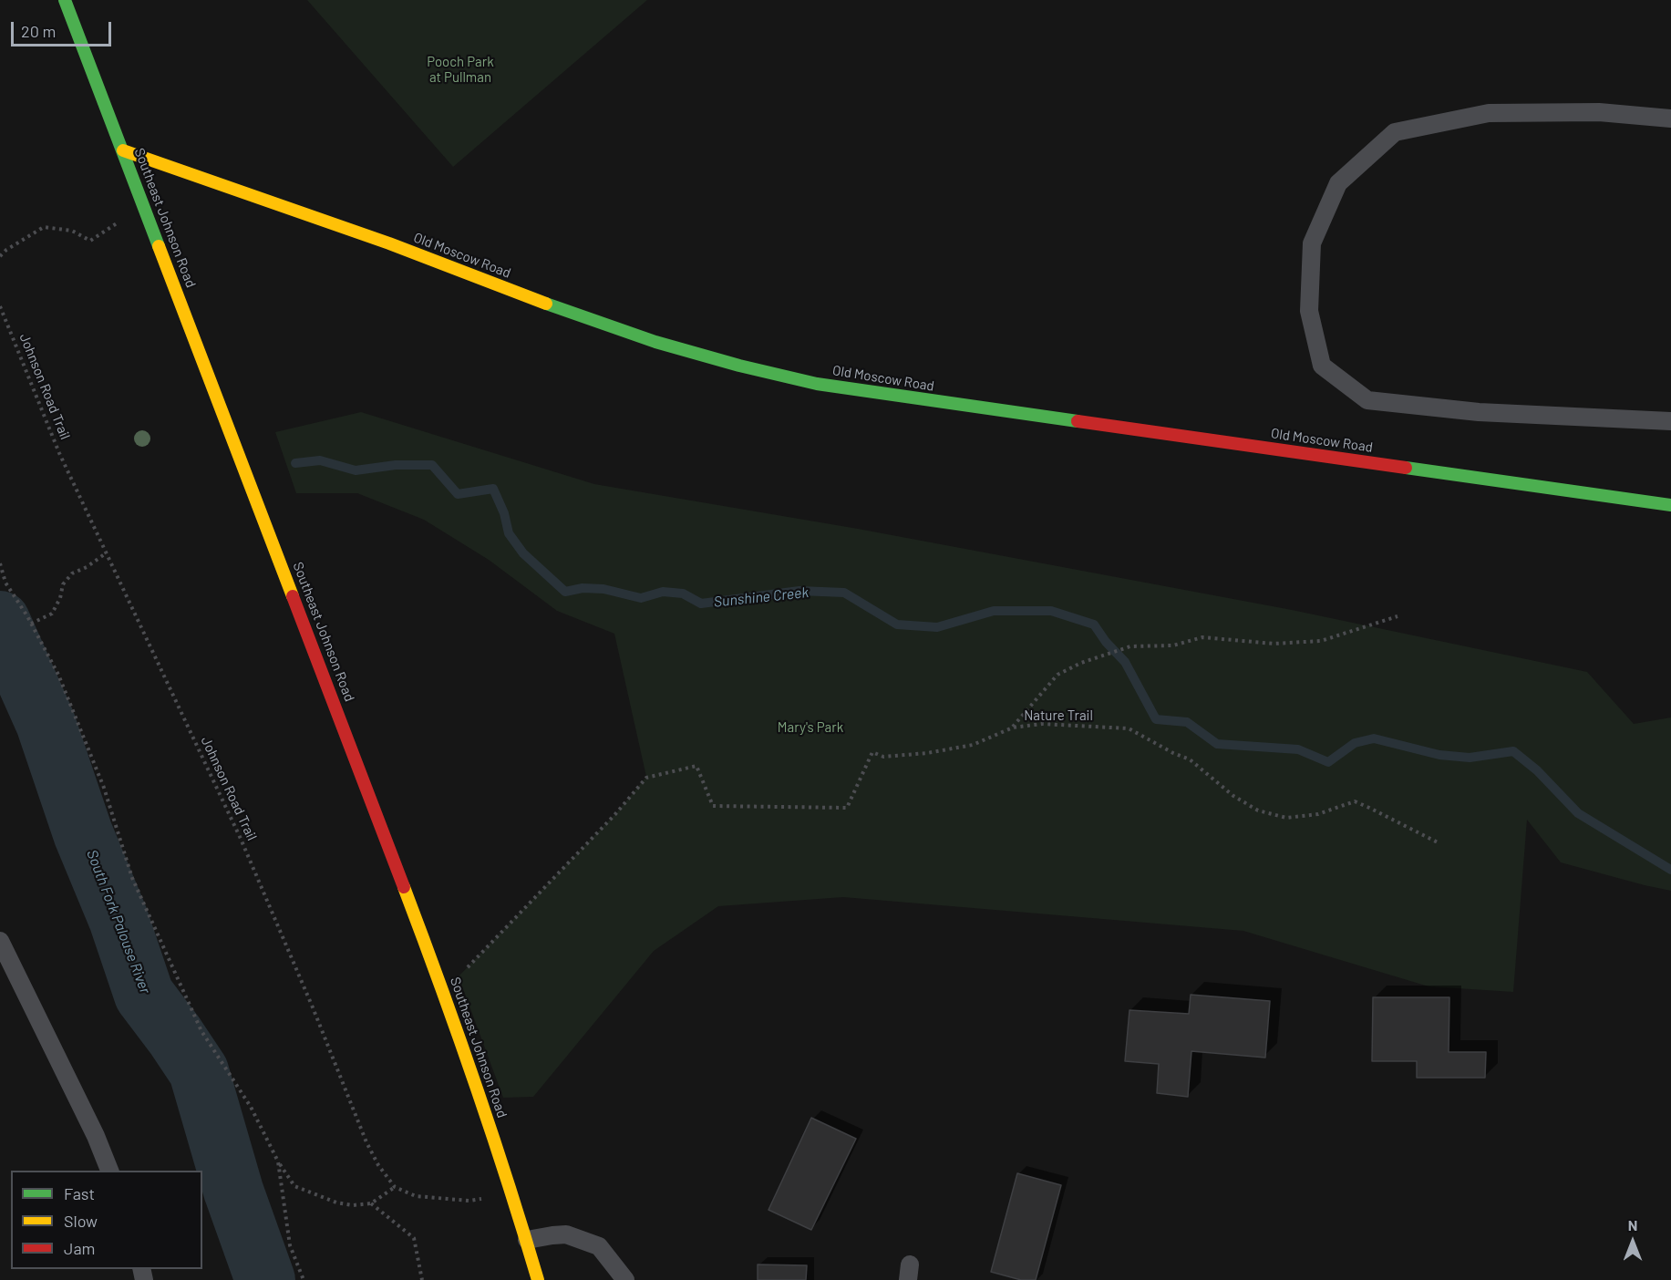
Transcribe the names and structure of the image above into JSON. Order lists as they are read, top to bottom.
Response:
{
  "streets": {
    "street": ["Southeast Johnson Road", "Old Moscow Road"],
    "path": ["Johnson Road Trail", "Nature Trail"]
  },
  "crossings": [
    ["Southeast Johnson Road", "Old Moscow Road"]
  ],
  "water": ["Sunshine Creek", "South Fork Palouse River"],
  "parks": ["Pooch Park at Pullman", "Mary's Park"],
  "legend": ["Fast", "Slow", "Jam"],
  "scale_bar": "20 m",
  "north": "top"
}
